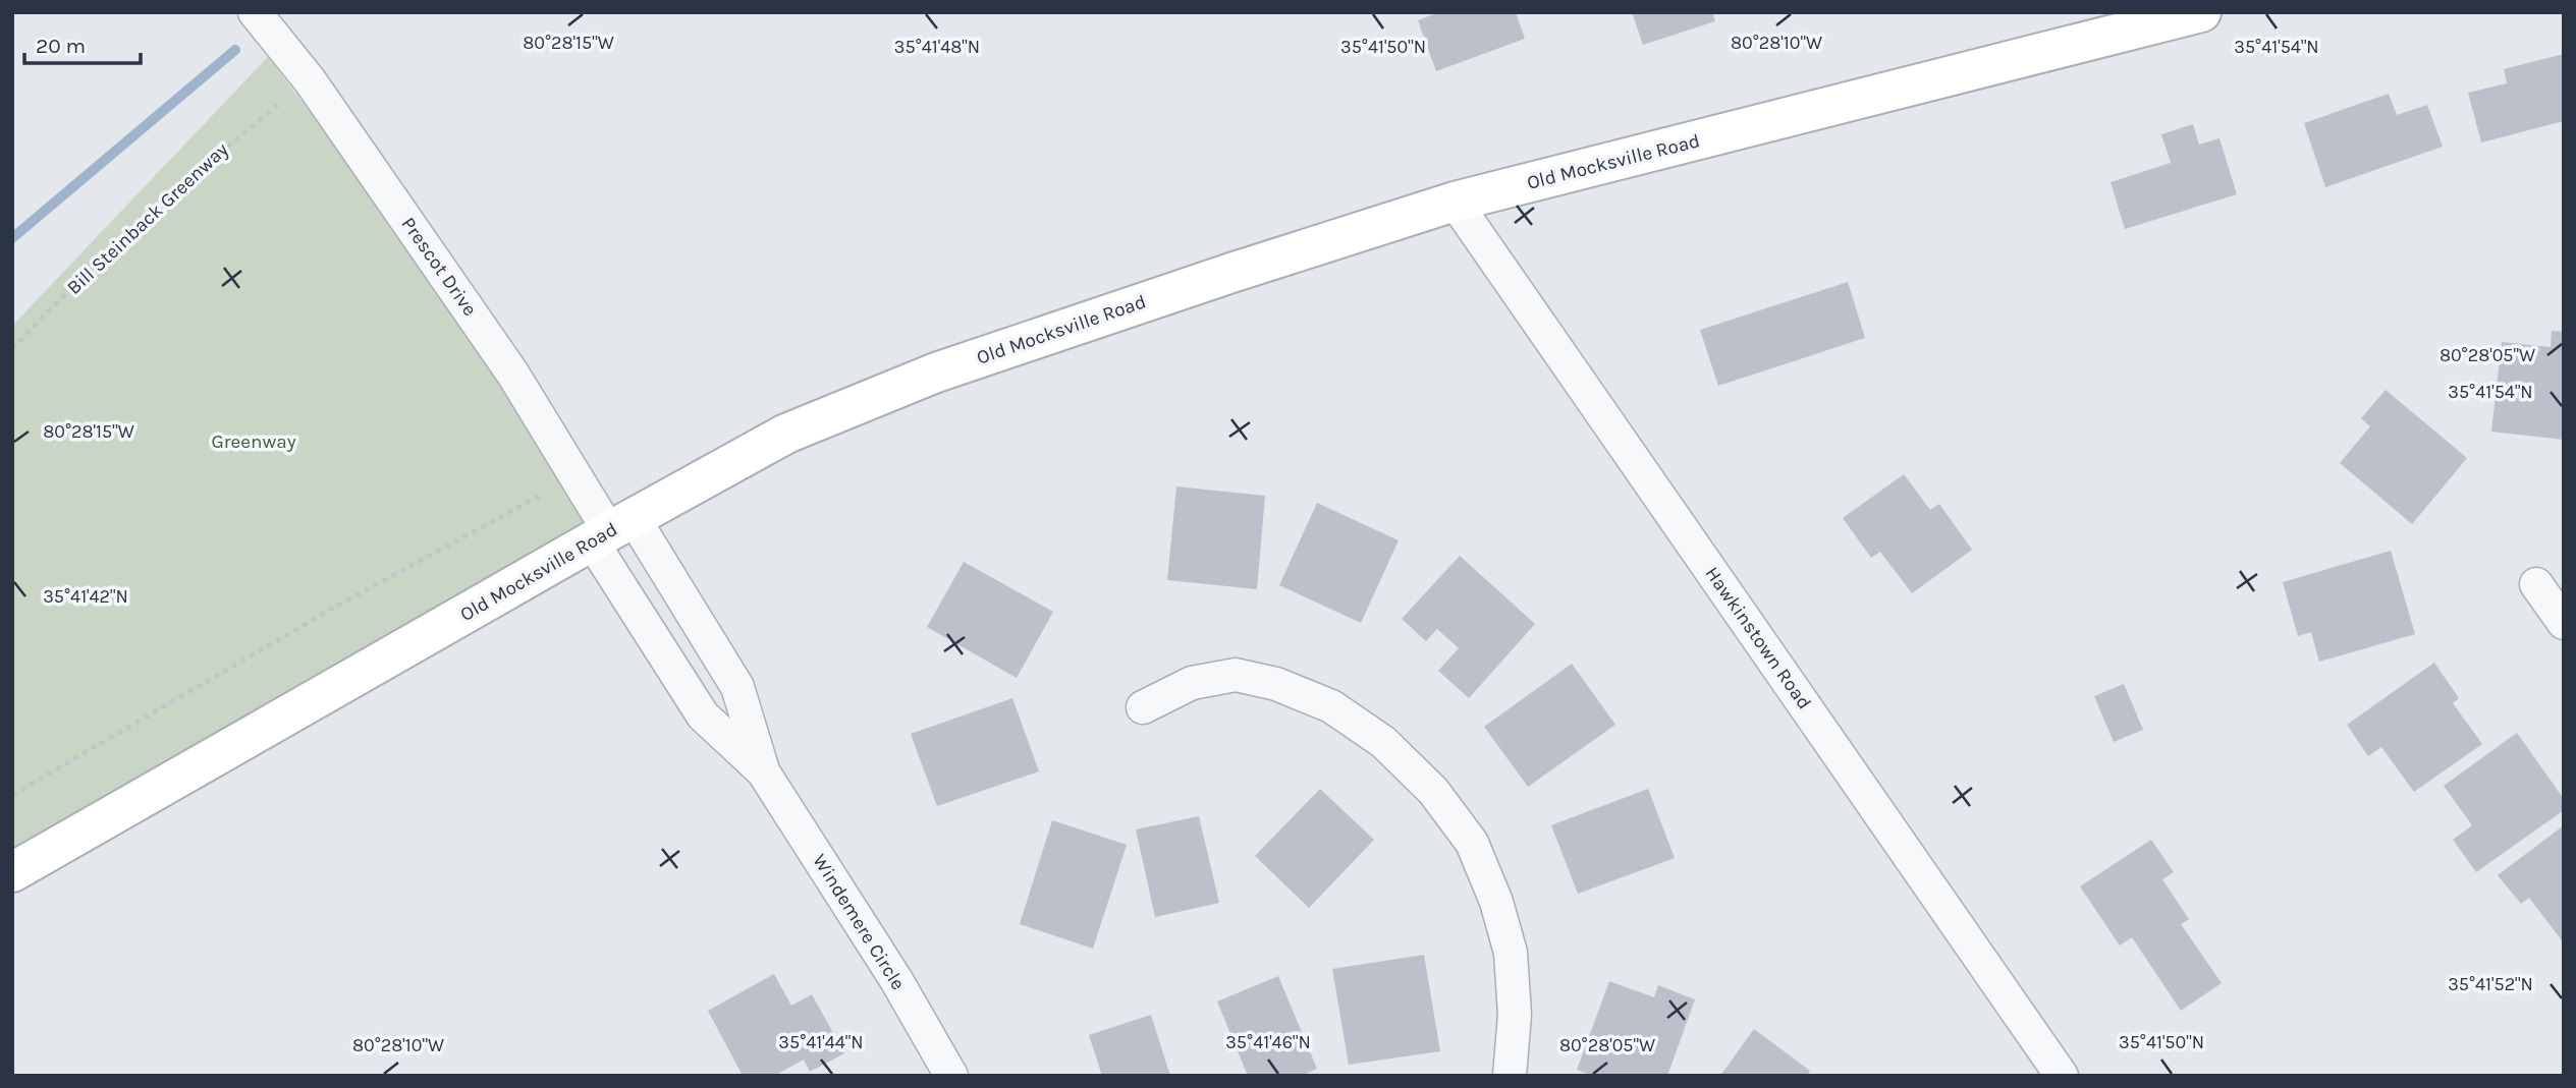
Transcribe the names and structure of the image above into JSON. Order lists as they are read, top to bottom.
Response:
{
  "streets": {
    "street": [
      "Old Mocksville Road",
      "Prescot Drive",
      "Hawkinstown Road",
      "Windemere Circle"
    ],
    "path": ["Bill Steinback Greenway"]
  },
  "crossings": [
    ["Old Mocksville Road", "Prescot Drive"],
    ["Old Mocksville Road", "Hawkinstown Road"],
    ["Old Mocksville Road", "Windemere Circle"],
    ["Prescot Drive", "Windemere Circle"]
  ],
  "parks": ["Greenway"],
  "scale_bar": "20 m",
  "coordinates": [
    "80°28'15\"W",
    "80°28'10\"W",
    "35°41'48\"N",
    "35°41'50\"N",
    "35°41'54\"N",
    "80°28'05\"W",
    "35°41'42\"N",
    "35°41'52\"N",
    "35°41'44\"N",
    "35°41'46\"N"
  ]
}
